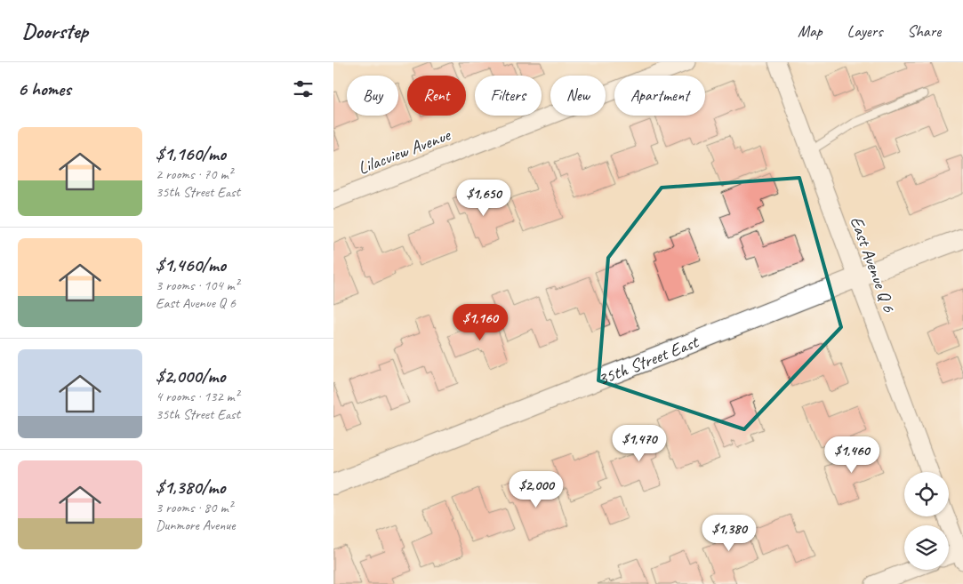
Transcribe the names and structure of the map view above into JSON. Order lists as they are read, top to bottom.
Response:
{
  "streets": {
    "street": ["Lilacview Avenue", "East Avenue Q 6", "35th Street East"]
  },
  "crossings": [
    ["East Avenue Q 6", "35th Street East"]
  ],
  "page": {
    "header": "Doorstep",
    "nav": ["Map", "Layers", "Share"],
    "heading": "6 homes",
    "chip": [
      "Buy",
      "Rent",
      "Filters",
      "New",
      "Apartment"
    ],
    "list": [
      {
        "name": "$1,160/mo",
        "note": "2 rooms · 70 m² · 35th Street East"
      },
      {
        "name": "$1,460/mo",
        "note": "3 rooms · 104 m² · East Avenue Q 6"
      },
      {
        "name": "$2,000/mo",
        "note": "4 rooms · 132 m² · 35th Street East"
      },
      {
        "name": "$1,380/mo",
        "note": "3 rooms · 80 m² · Dunmore Avenue"
      }
    ],
    "price": [
      "$1,650",
      "$1,160",
      "$1,470",
      "$1,460",
      "$2,000",
      "$1,380"
    ]
  }
}
